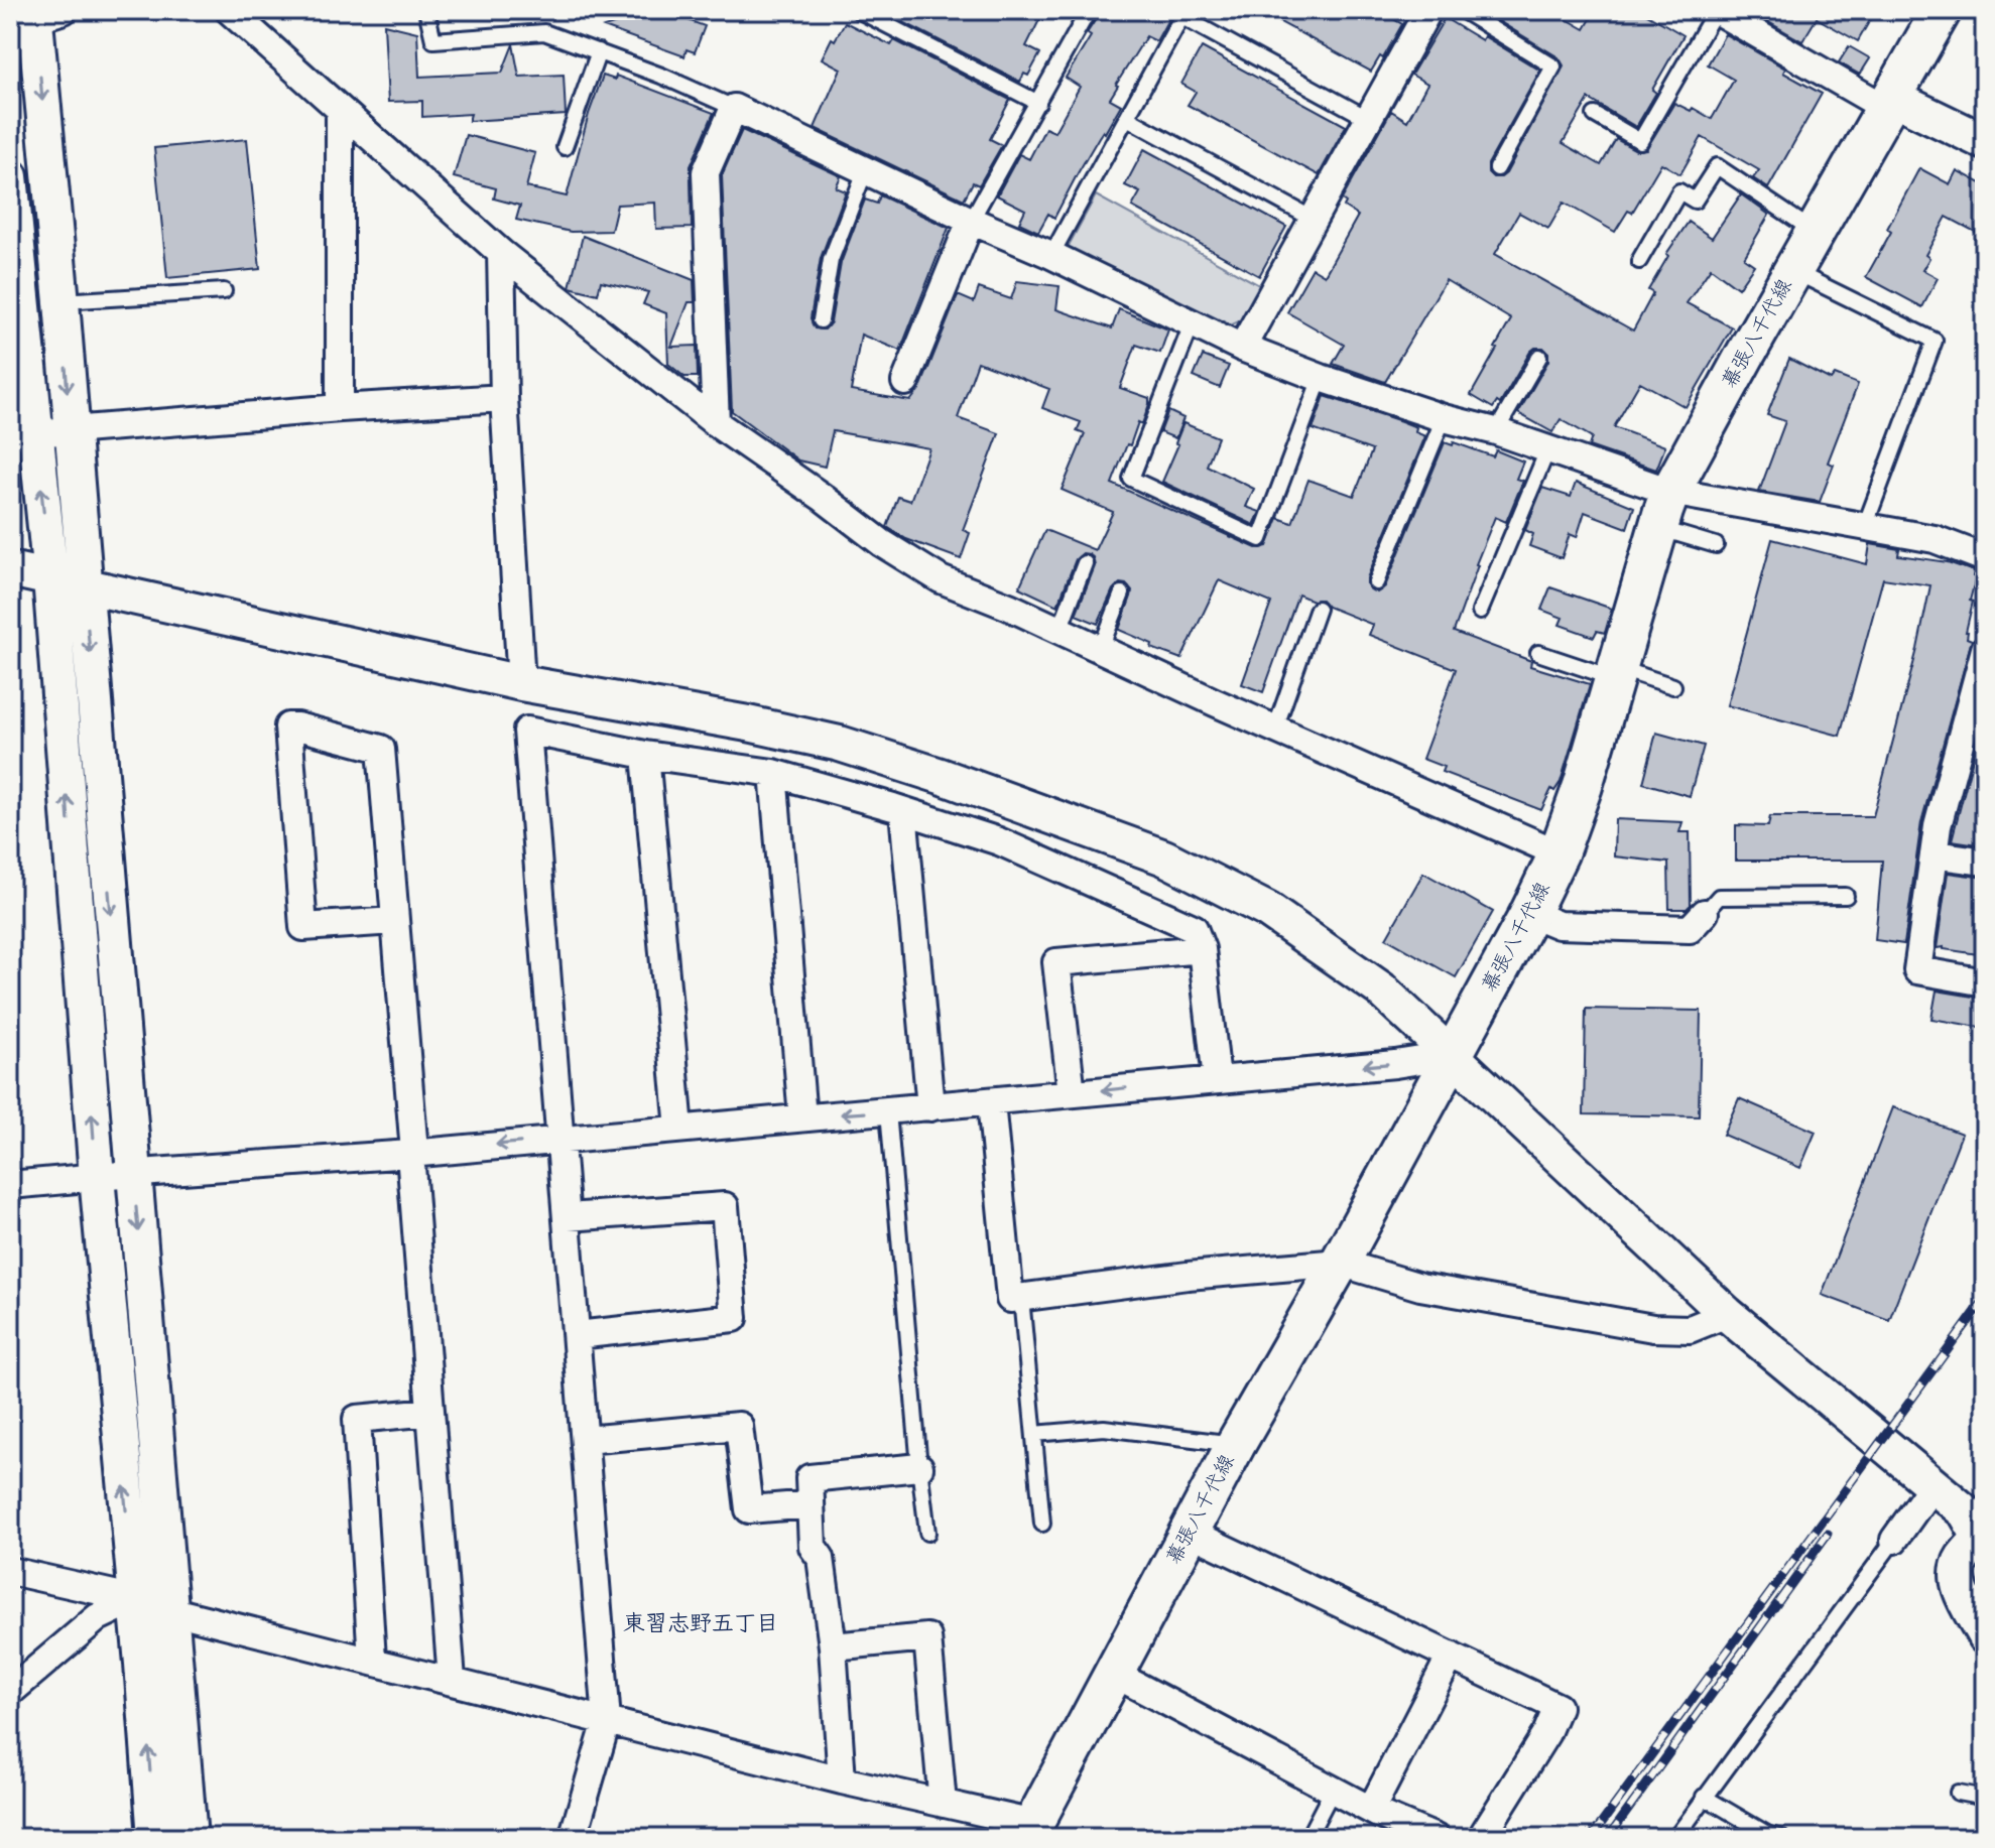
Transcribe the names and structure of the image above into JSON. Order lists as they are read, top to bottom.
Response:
{
  "streets": {
    "main road": ["幕張八千代線"]
  },
  "districts": ["東習志野五丁目"]
}
